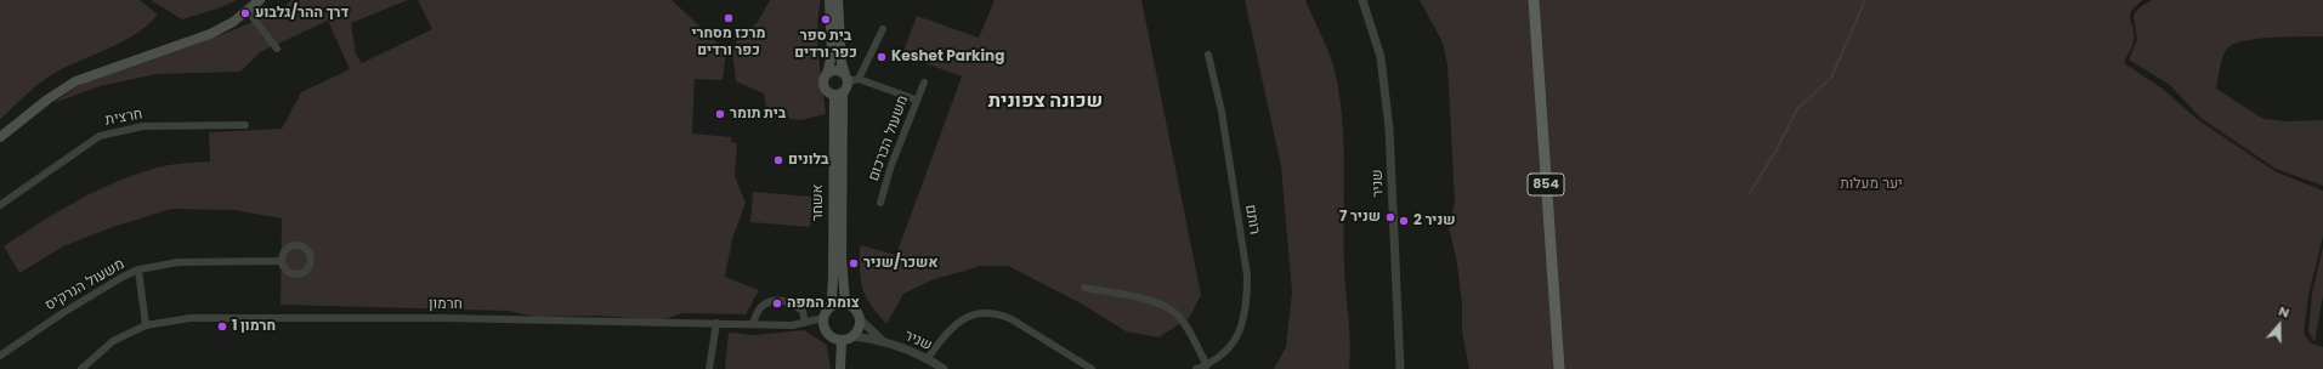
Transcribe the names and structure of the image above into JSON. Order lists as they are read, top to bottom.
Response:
{
  "streets": {
    "main road": ["854", "אשחר"],
    "street": [
      "חרצית",
      "משעול הכרכום",
      "שניר",
      "רותם",
      "משעול הנרקיס",
      "חרמון"
    ]
  },
  "crossings": [
    ["שניר", "אשחר"],
    ["שניר", "חרמון"],
    ["אשחר", "חרמון"]
  ],
  "districts": ["שכונה צפונית"],
  "parks": ["יער מעלות"],
  "places": [
    "דרך ההר/גלבוע",
    "מרכז מסחרי כפר ורדים",
    "בית ספר כפר ורדים",
    "Keshet Parking",
    "בית תומר",
    "בלונים",
    "שניר 7",
    "שניר 2",
    "אשכר/שניר",
    "צומת המפה",
    "חרמון 1"
  ],
  "north": "top"
}
